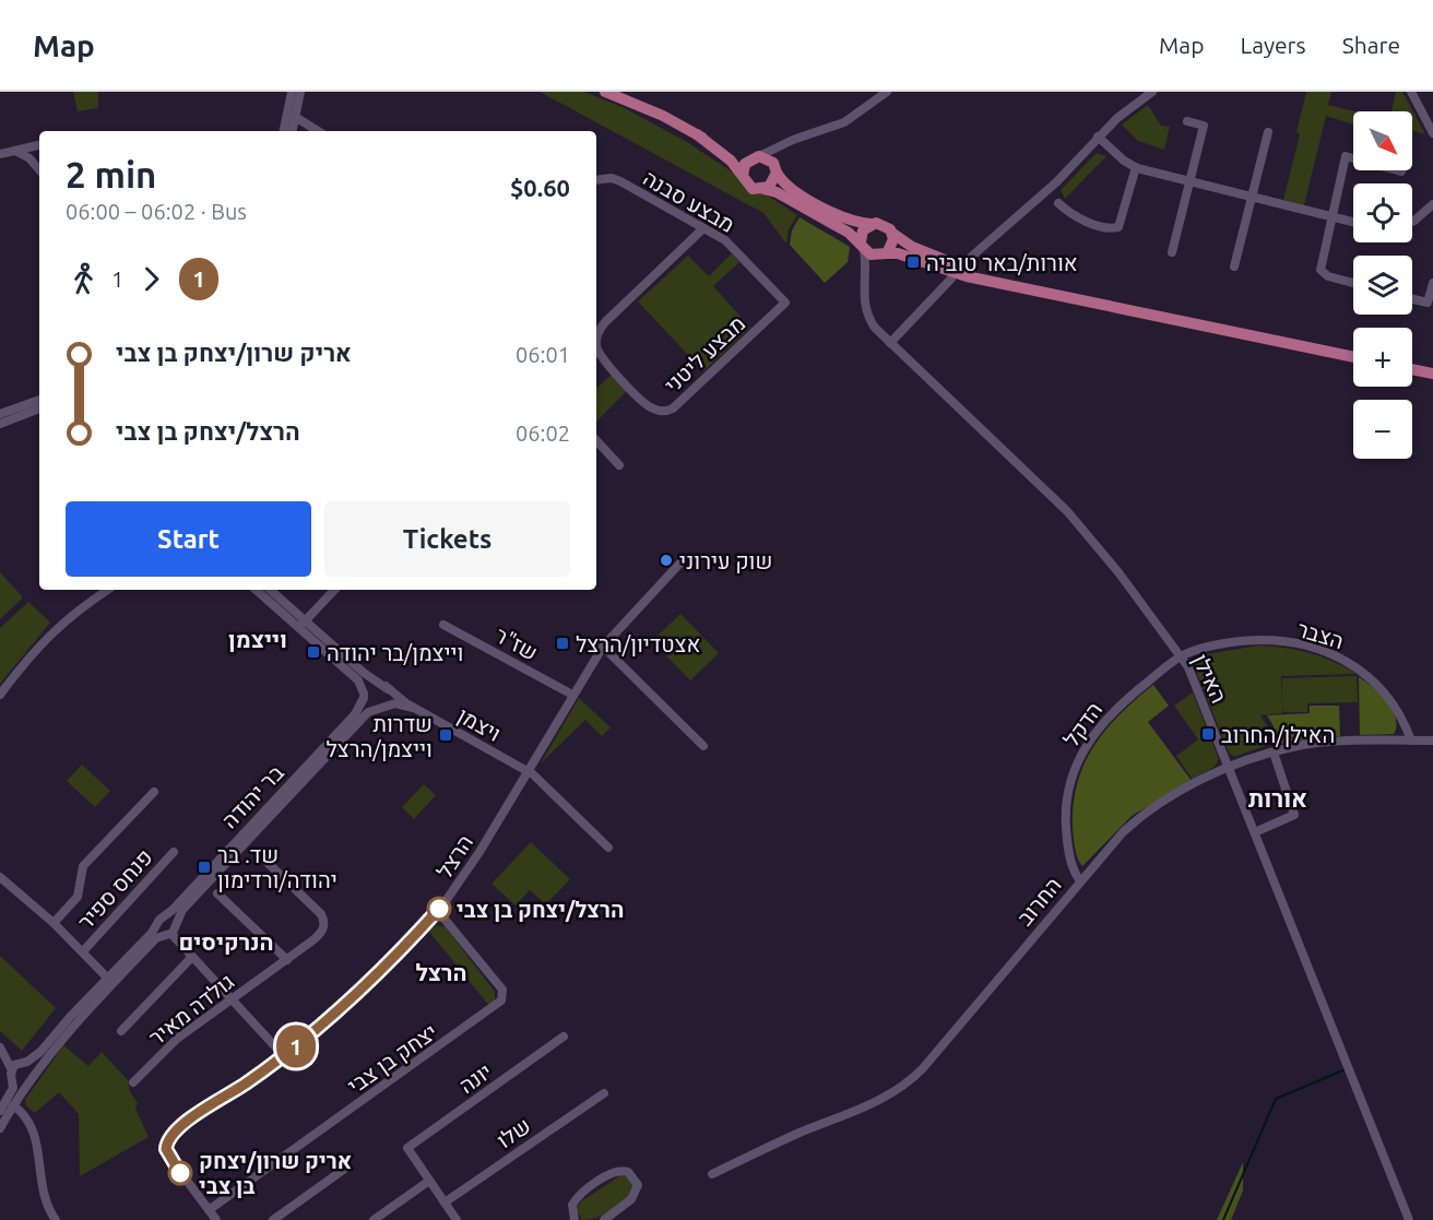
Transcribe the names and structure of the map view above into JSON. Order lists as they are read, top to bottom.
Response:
{
  "streets": {
    "street": [
      "מבצע סבנה",
      "מבצע ליטני",
      "הצבר",
      "שז\"ר",
      "האילן",
      "ויצמן",
      "הדקל",
      "בר יהודה",
      "הרצל",
      "פנחס ספיר",
      "החרוב",
      "גולדה מאיר",
      "יצחק בן צבי",
      "יונה",
      "שלו"
    ]
  },
  "crossings": [
    ["מבצע סבנה", "מבצע ליטני"],
    ["הצבר", "האילן"],
    ["הצבר", "הדקל"],
    ["הצבר", "החרוב"],
    ["שז\"ר", "הרצל"],
    ["האילן", "הדקל"],
    ["האילן", "החרוב"],
    ["ויצמן", "בר יהודה"],
    ["ויצמן", "הרצל"],
    ["הדקל", "החרוב"],
    ["הרצל", "יצחק בן צבי"]
  ],
  "districts": [
    "וייצמן",
    "אורות",
    "הנרקיסים",
    "הרצל"
  ],
  "places": {
    "transit": [
      "אורות/באר טוביה",
      "אצטדיון/הרצל",
      "וייצמן/בר יהודה",
      "האילן/החרוב",
      "שדרות וייצמן/הרצל",
      "שד. בר יהודה/ורדימון"
    ],
    "other": ["שוק עירוני", "הרצל/יצחק בן צבי", "אריק שרון/יצחק בן צבי"]
  },
  "lines": ["bus line 1"],
  "north": "bottom right",
  "page": {
    "header": "Map",
    "nav": ["Map", "Layers", "Share"],
    "on_map": "1",
    "map_buttons": ["+", "−"],
    "heading": ["2 min", "06:00 – 06:02 · Bus", "$0.60"],
    "legs": ["1", "1"],
    "list": [
      {
        "name": "אריק שרון/יצחק בן צבי",
        "value": "06:01"
      },
      {
        "name": "הרצל/יצחק בן צבי",
        "value": "06:02"
      }
    ],
    "buttons": ["Start", "Tickets"]
  }
}
